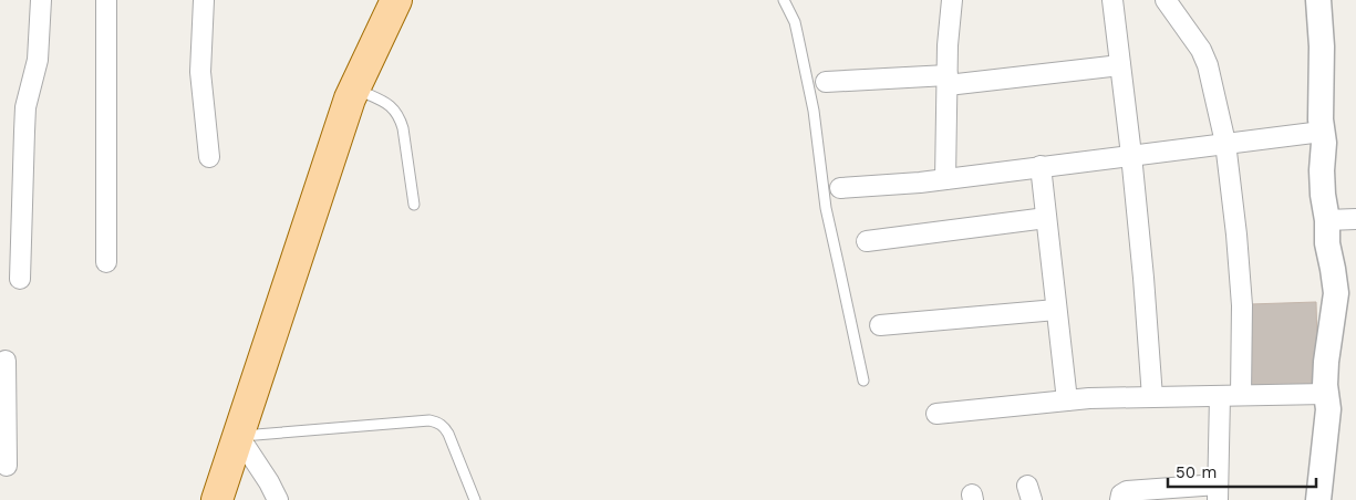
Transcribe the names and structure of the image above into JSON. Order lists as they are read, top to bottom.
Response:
{
  "scale_bar": "50 m"
}
